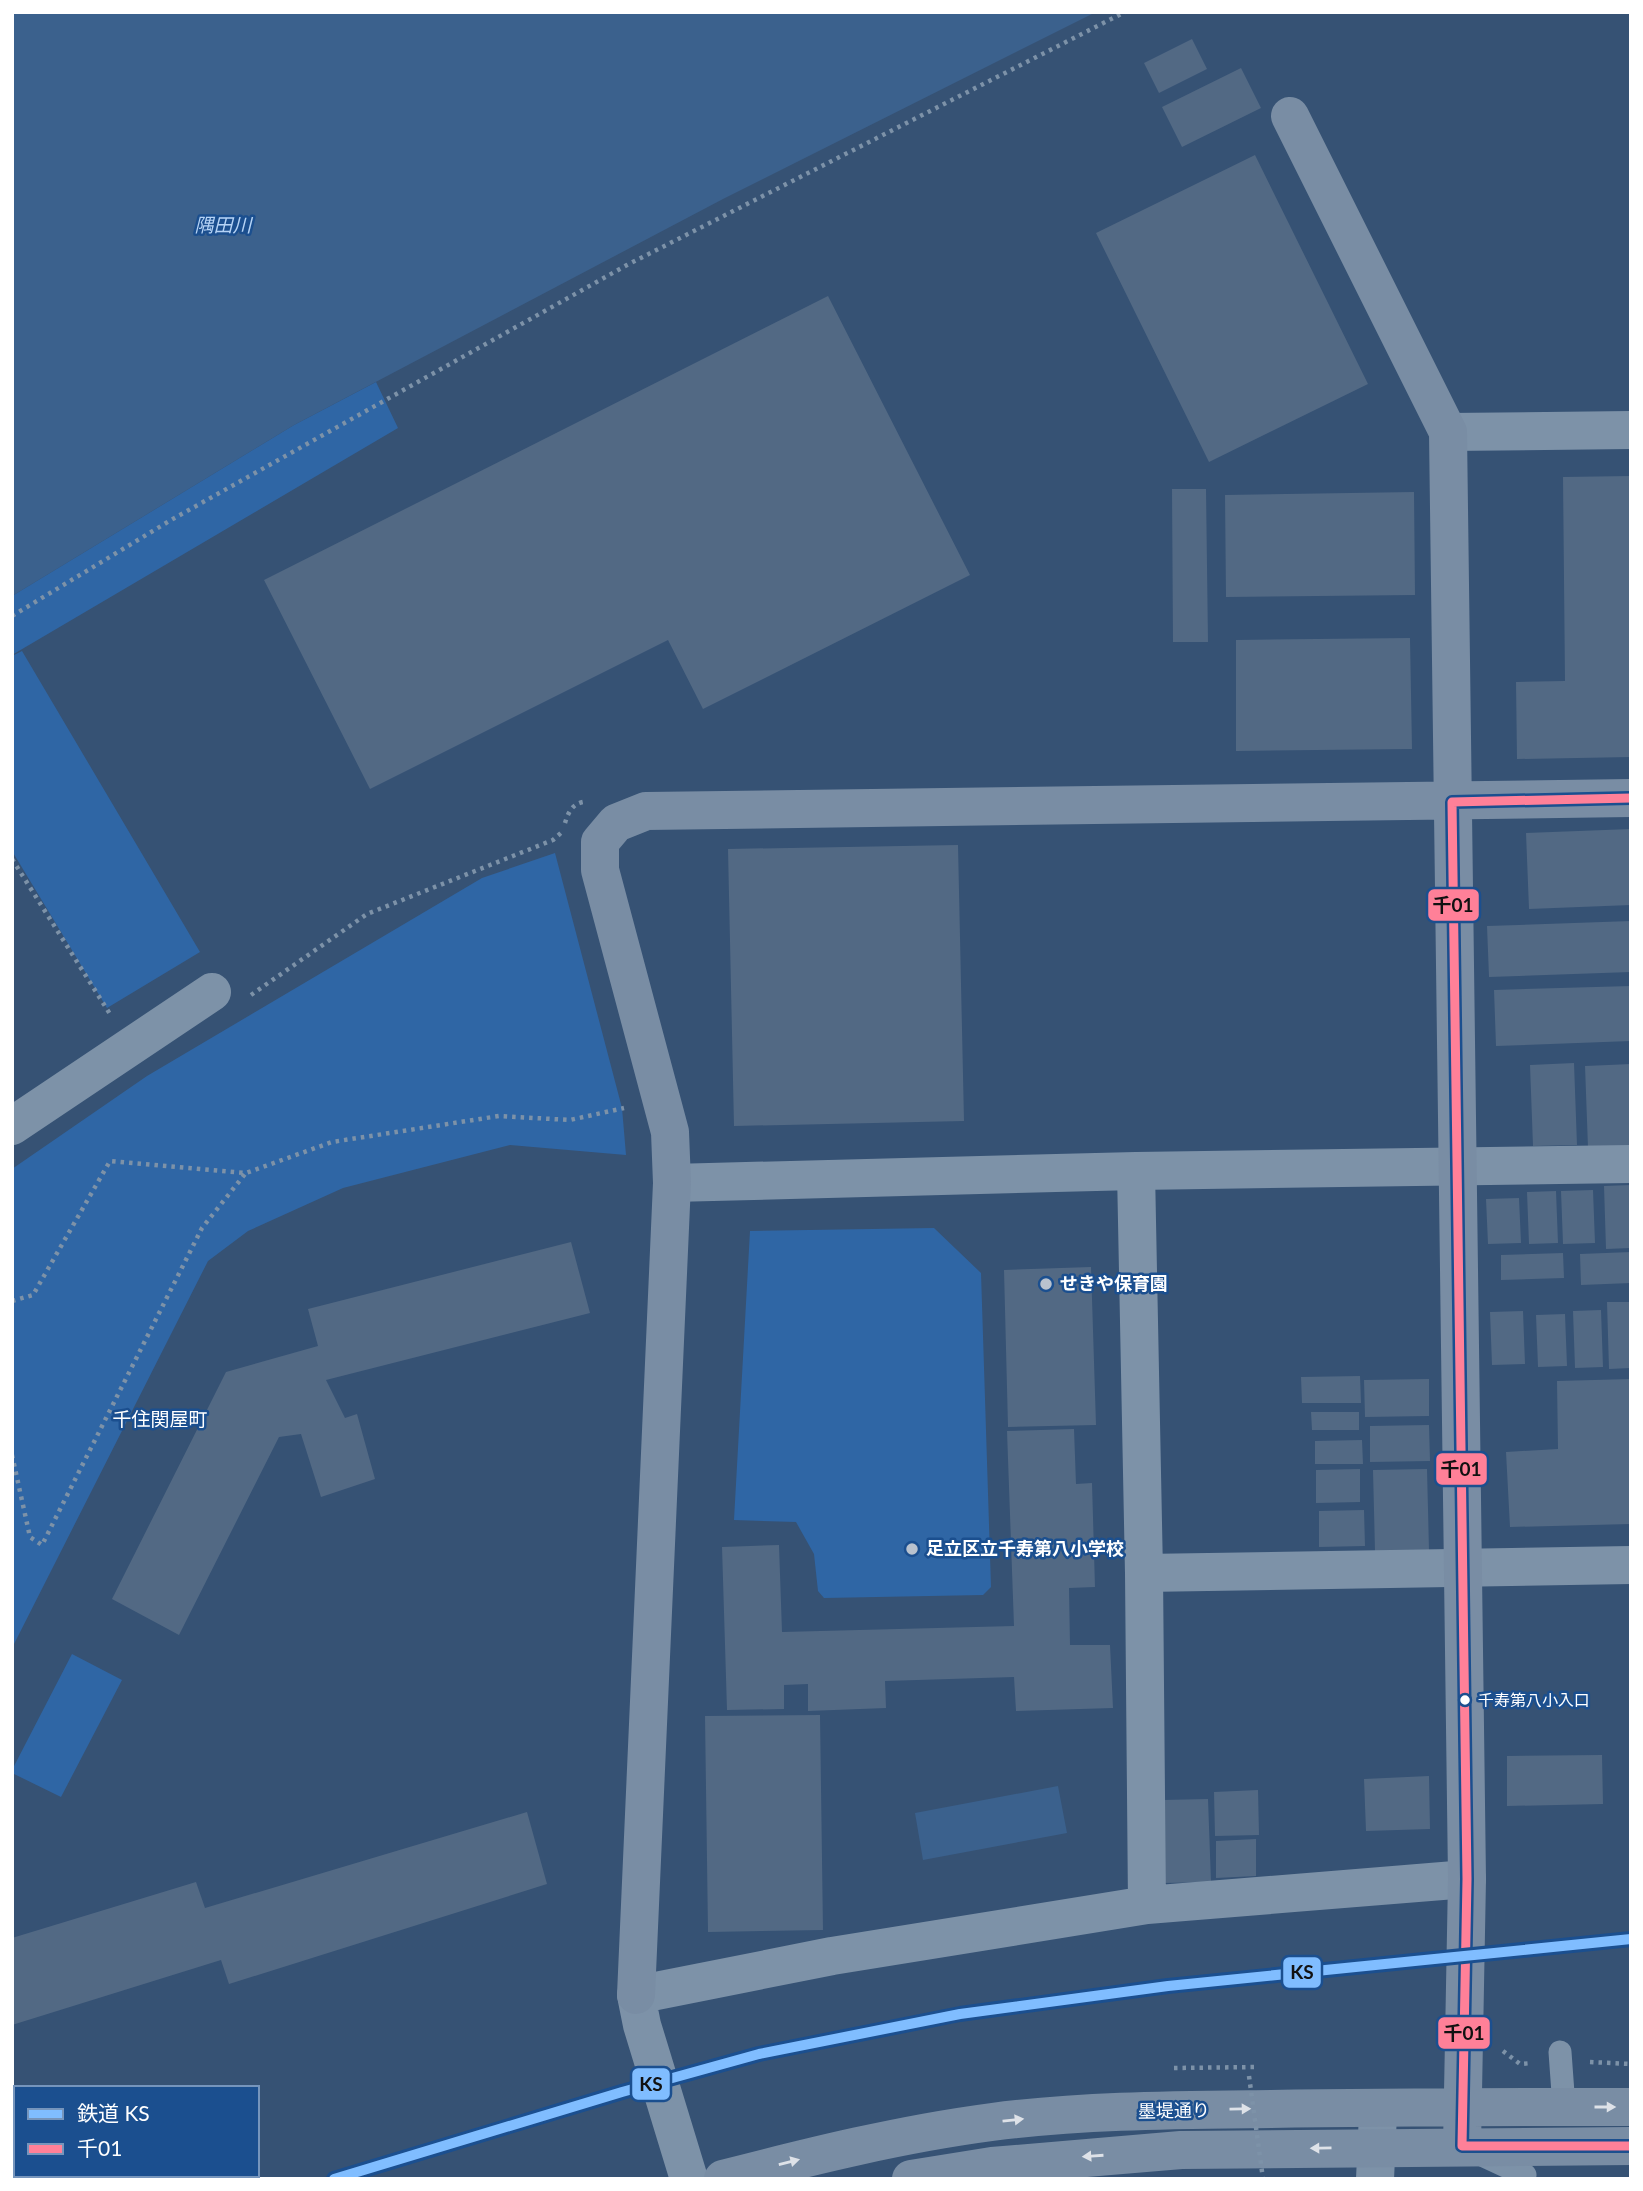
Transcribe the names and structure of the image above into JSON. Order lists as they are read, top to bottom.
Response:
{
  "streets": {
    "street": ["墨堤通り"]
  },
  "districts": ["千住関屋町"],
  "water": ["隅田川"],
  "places": ["せきや保育園", "足立区立千寿第八小学校", "千寿第八小入口"],
  "lines": ["transit line 千01", "rail line KS"],
  "legend": ["鉄道 KS", "千01"]
}
